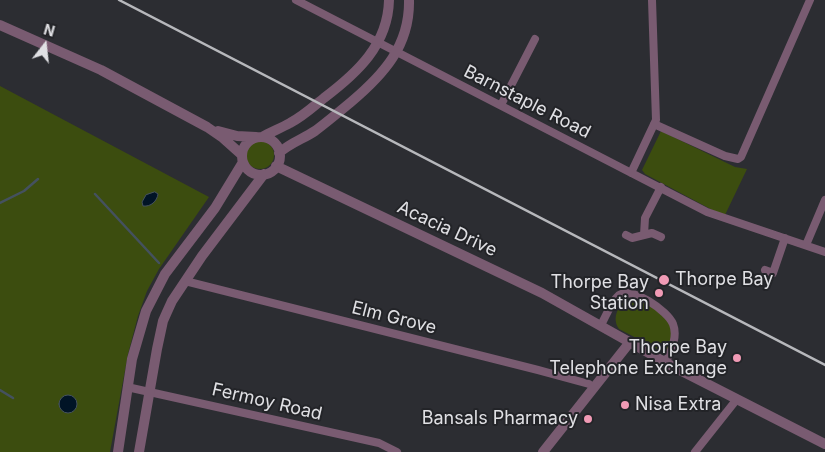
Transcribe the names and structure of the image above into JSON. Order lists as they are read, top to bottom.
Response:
{
  "streets": {
    "street": [
      "Barnstaple Road",
      "Acacia Drive",
      "Elm Grove",
      "Fermoy Road"
    ]
  },
  "places": [
    "Thorpe Bay",
    "Thorpe Bay Station",
    "Thorpe Bay Telephone Exchange",
    "Nisa Extra",
    "Bansals Pharmacy"
  ],
  "north": "top"
}
